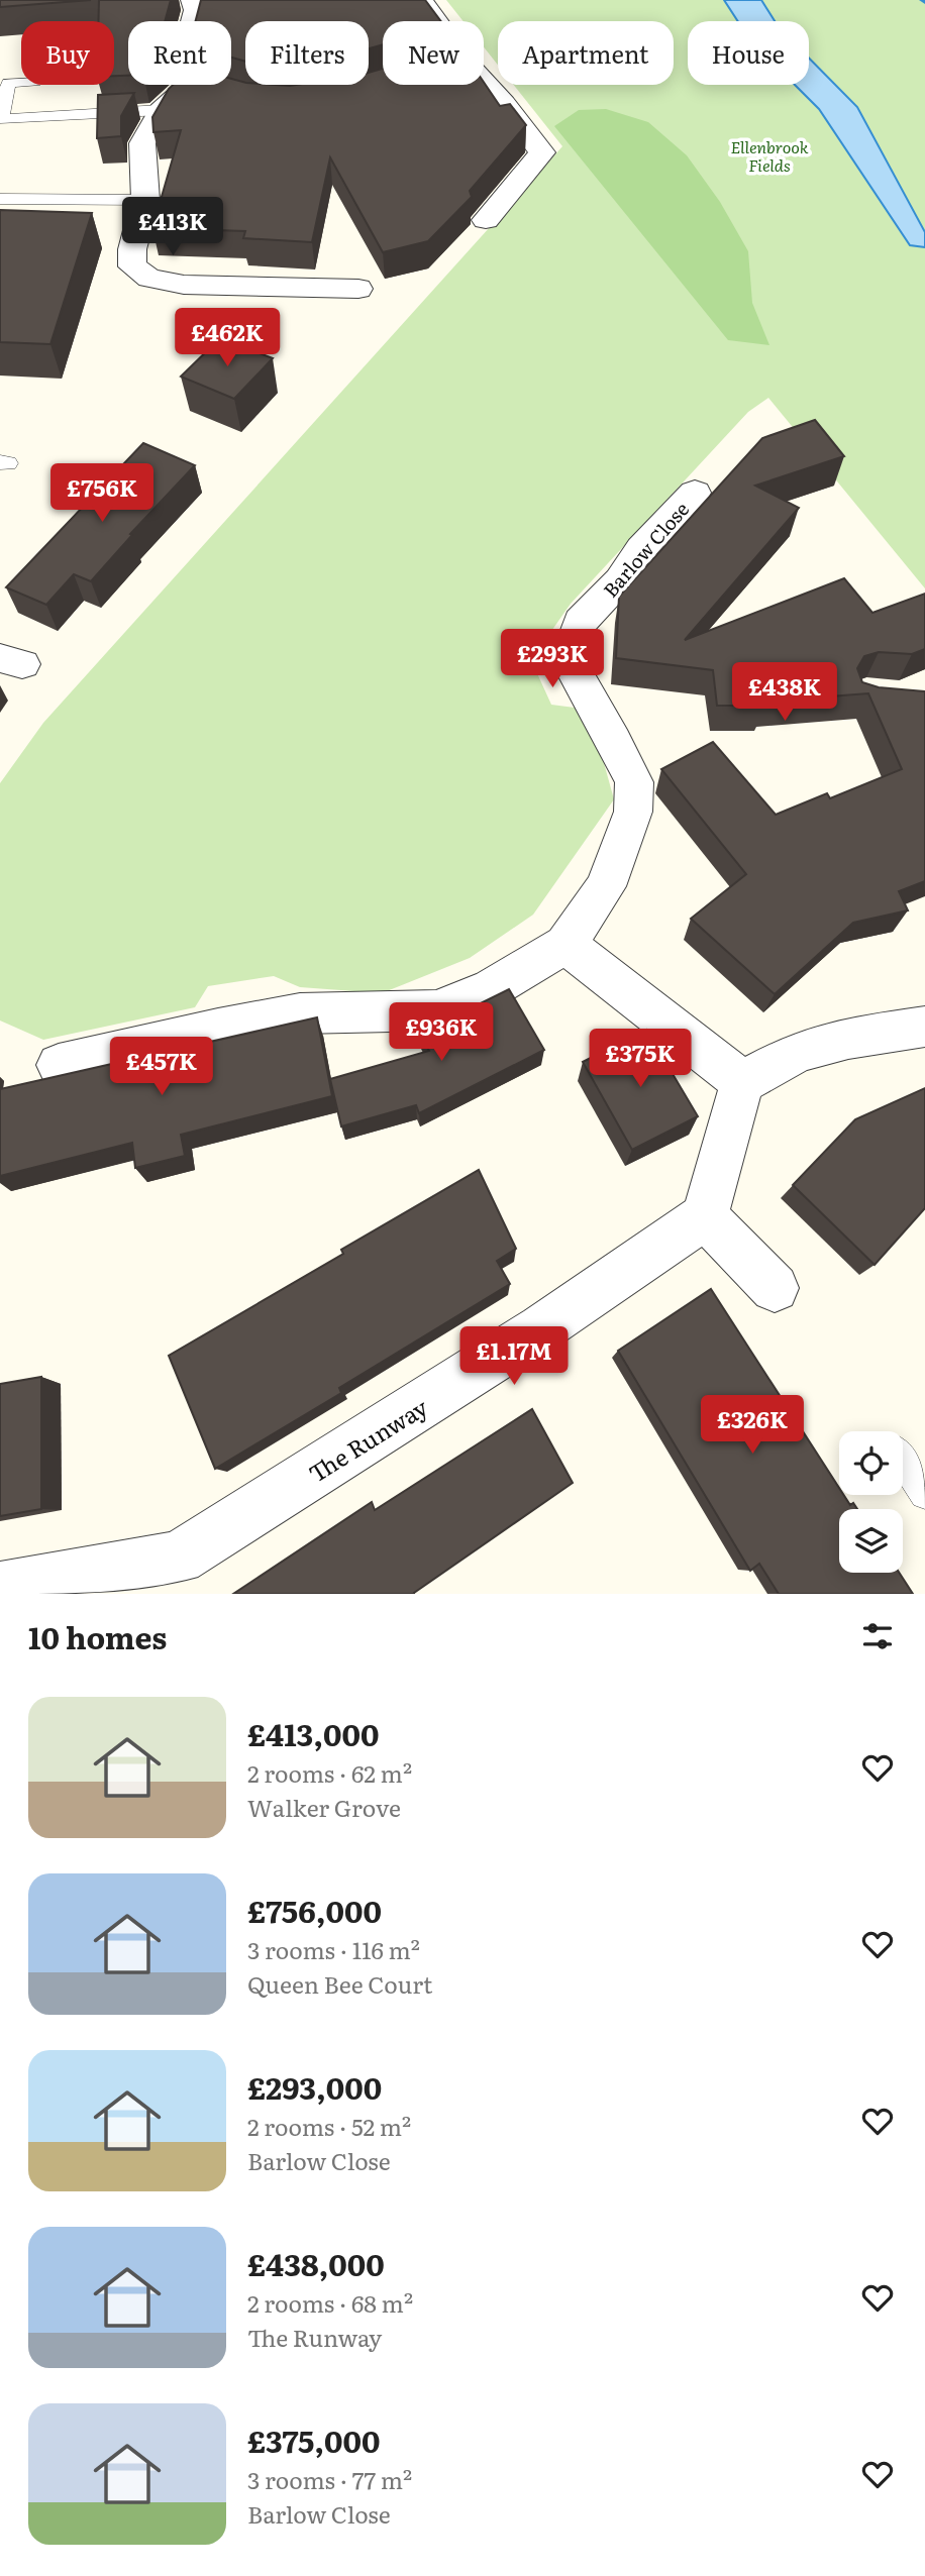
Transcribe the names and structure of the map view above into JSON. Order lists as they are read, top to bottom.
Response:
{
  "streets": {
    "street": ["Barlow Close", "The Runway"]
  },
  "parks": ["Ellenbrook Fields"],
  "page": {
    "chip": [
      "Buy",
      "Rent",
      "Filters",
      "New",
      "Apartment",
      "House"
    ],
    "price": [
      "£413K",
      "£462K",
      "£756K",
      "£293K",
      "£438K",
      "£936K",
      "£375K",
      "£457K",
      "£1.17M",
      "£326K"
    ],
    "heading": "10 homes",
    "list": [
      {
        "name": "£413,000",
        "note": "2 rooms · 62 m² · Walker Grove"
      },
      {
        "name": "£756,000",
        "note": "3 rooms · 116 m² · Queen Bee Court"
      },
      {
        "name": "£293,000",
        "note": "2 rooms · 52 m² · Barlow Close"
      },
      {
        "name": "£438,000",
        "note": "2 rooms · 68 m² · The Runway"
      },
      {
        "name": "£375,000",
        "note": "3 rooms · 77 m² · Barlow Close"
      }
    ]
  }
}
